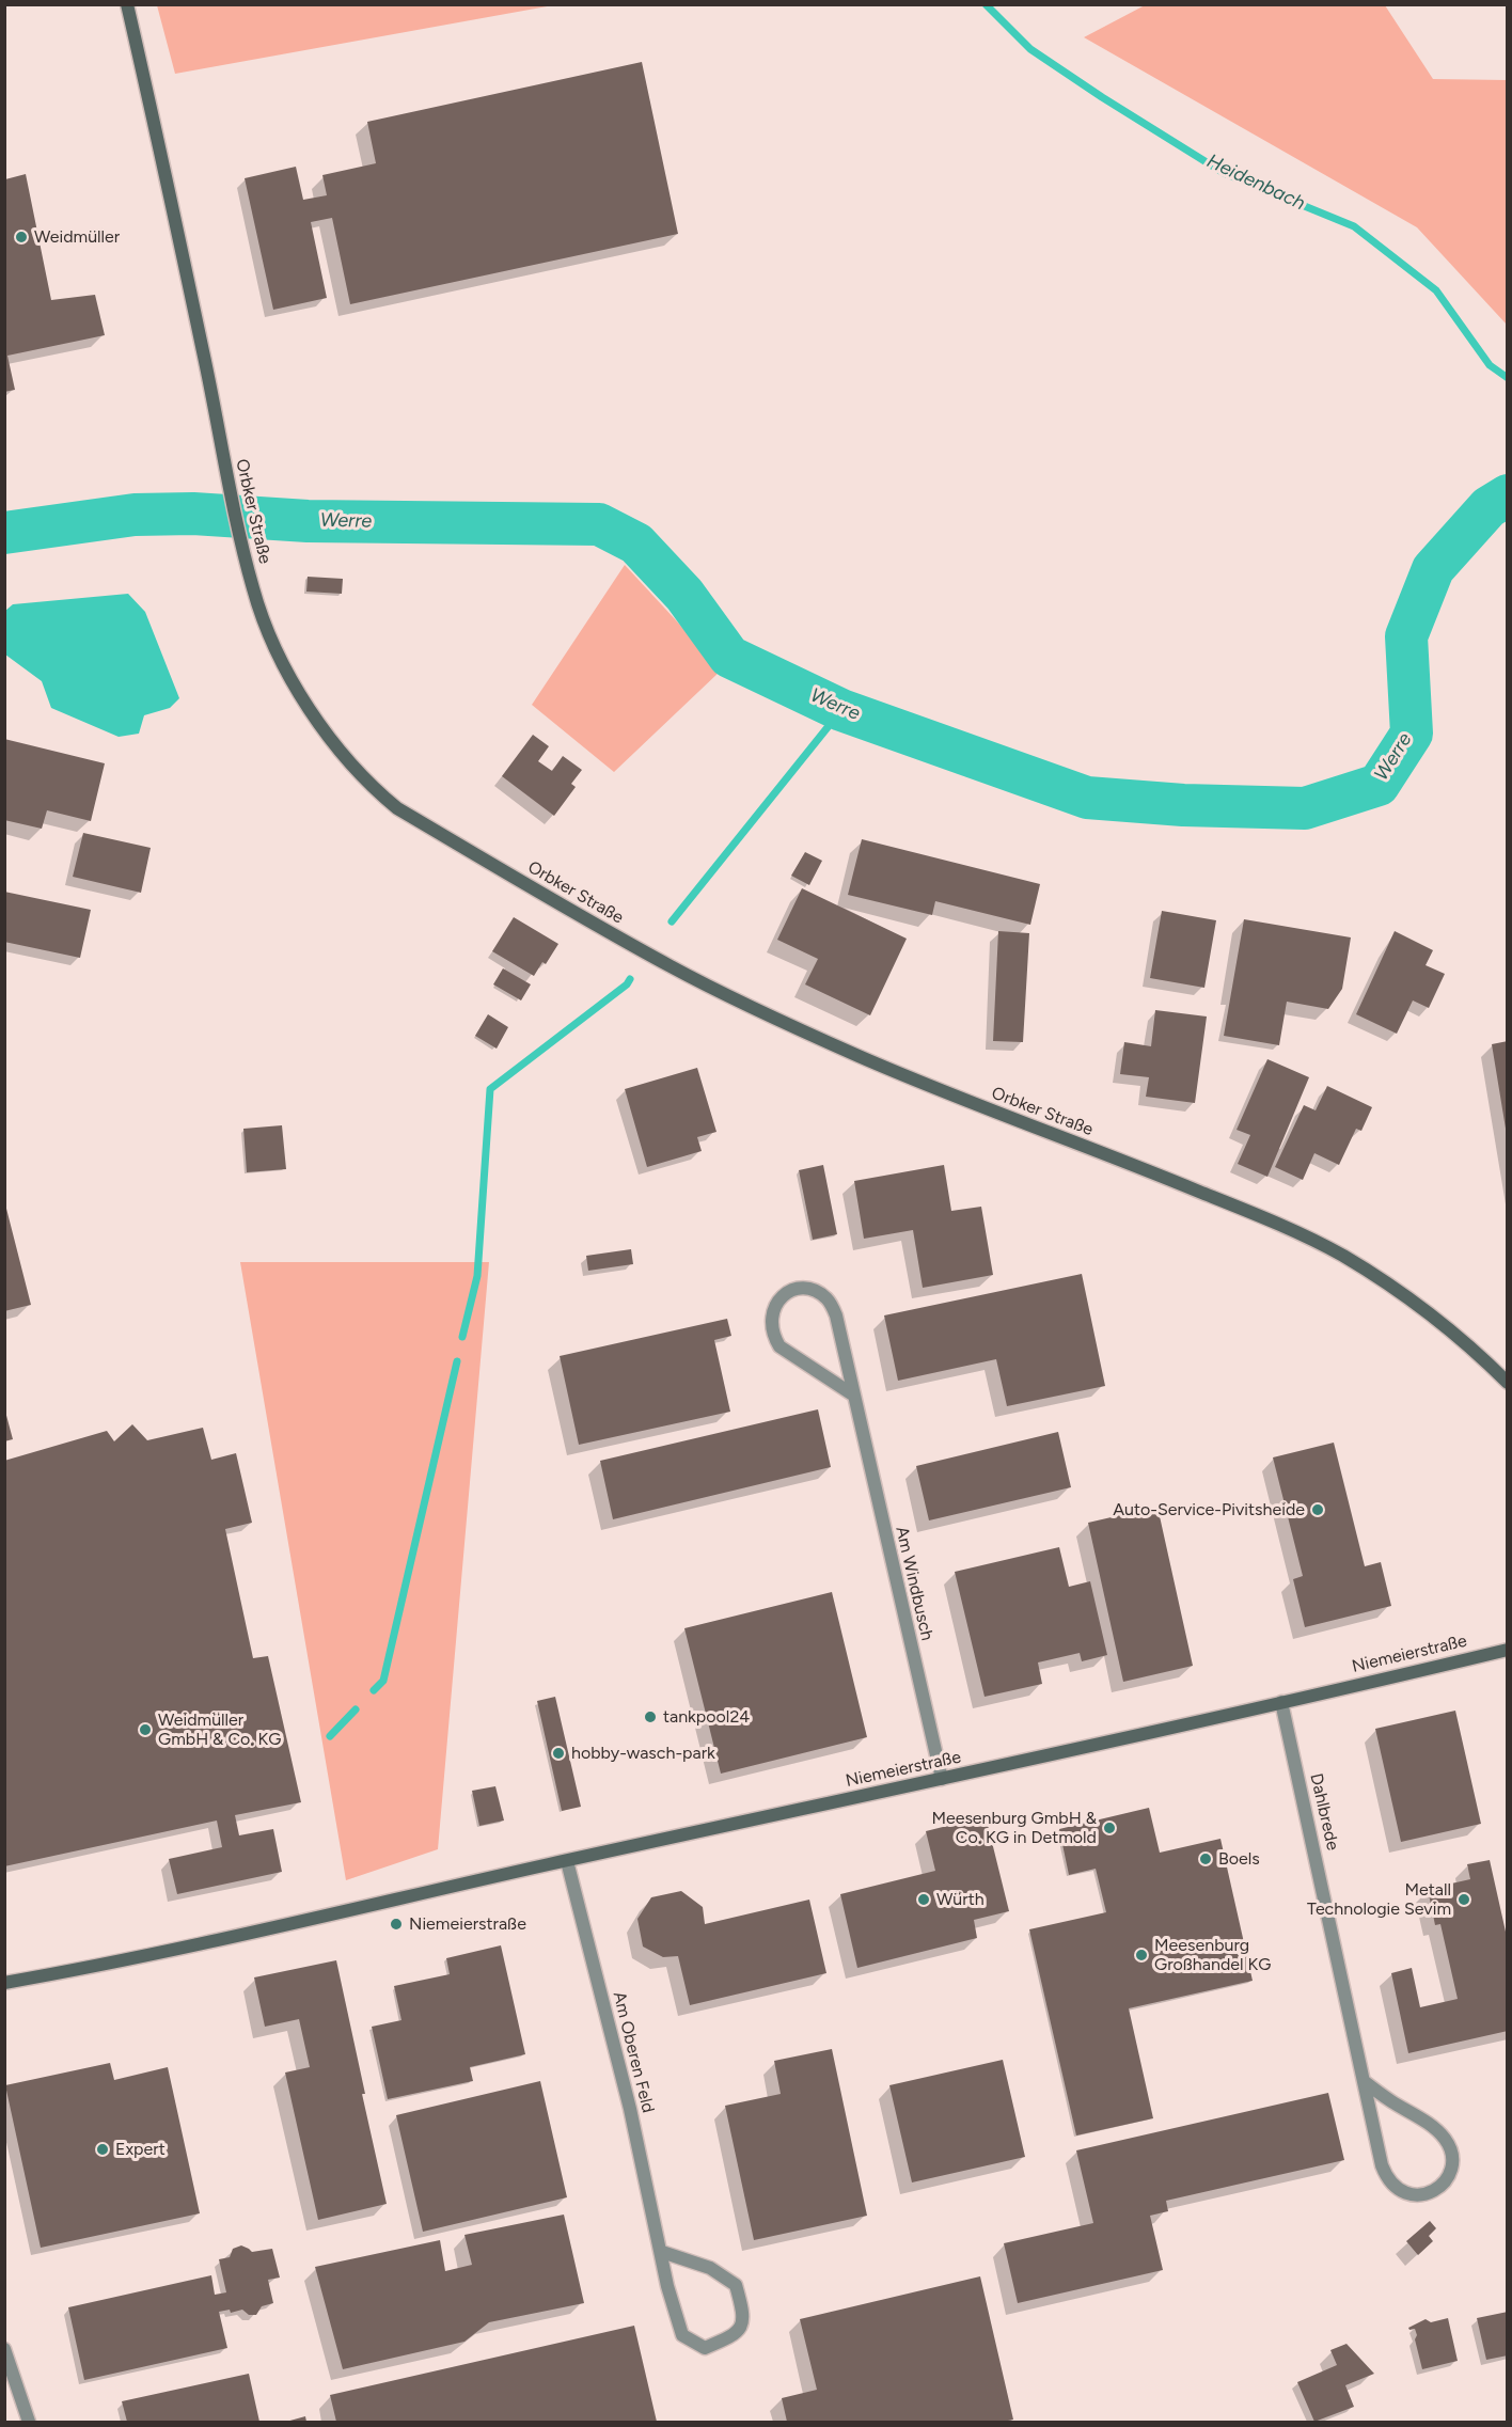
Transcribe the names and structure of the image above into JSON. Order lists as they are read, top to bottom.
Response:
{
  "streets": {
    "street": [
      "Orbker Straße",
      "Am Windbusch",
      "Niemeierstraße",
      "Dahlbrede",
      "Am Oberen Feld"
    ]
  },
  "crossings": [
    ["Am Windbusch", "Niemeierstraße"],
    ["Niemeierstraße", "Dahlbrede"],
    ["Niemeierstraße", "Am Oberen Feld"]
  ],
  "water": ["Heidenbach", "Werre"],
  "places": [
    "Weidmüller",
    "Auto-Service-Pivitsheide",
    "tankpool24",
    "Weidmüller GmbH & Co. KG",
    "hobby-wasch-park",
    "Meesenburg GmbH & Co. KG in Detmold",
    "Boels",
    "Würth",
    "Metall Technologie Sevim",
    "Niemeierstraße",
    "Meesenburg Großhandel KG",
    "Expert"
  ]
}
